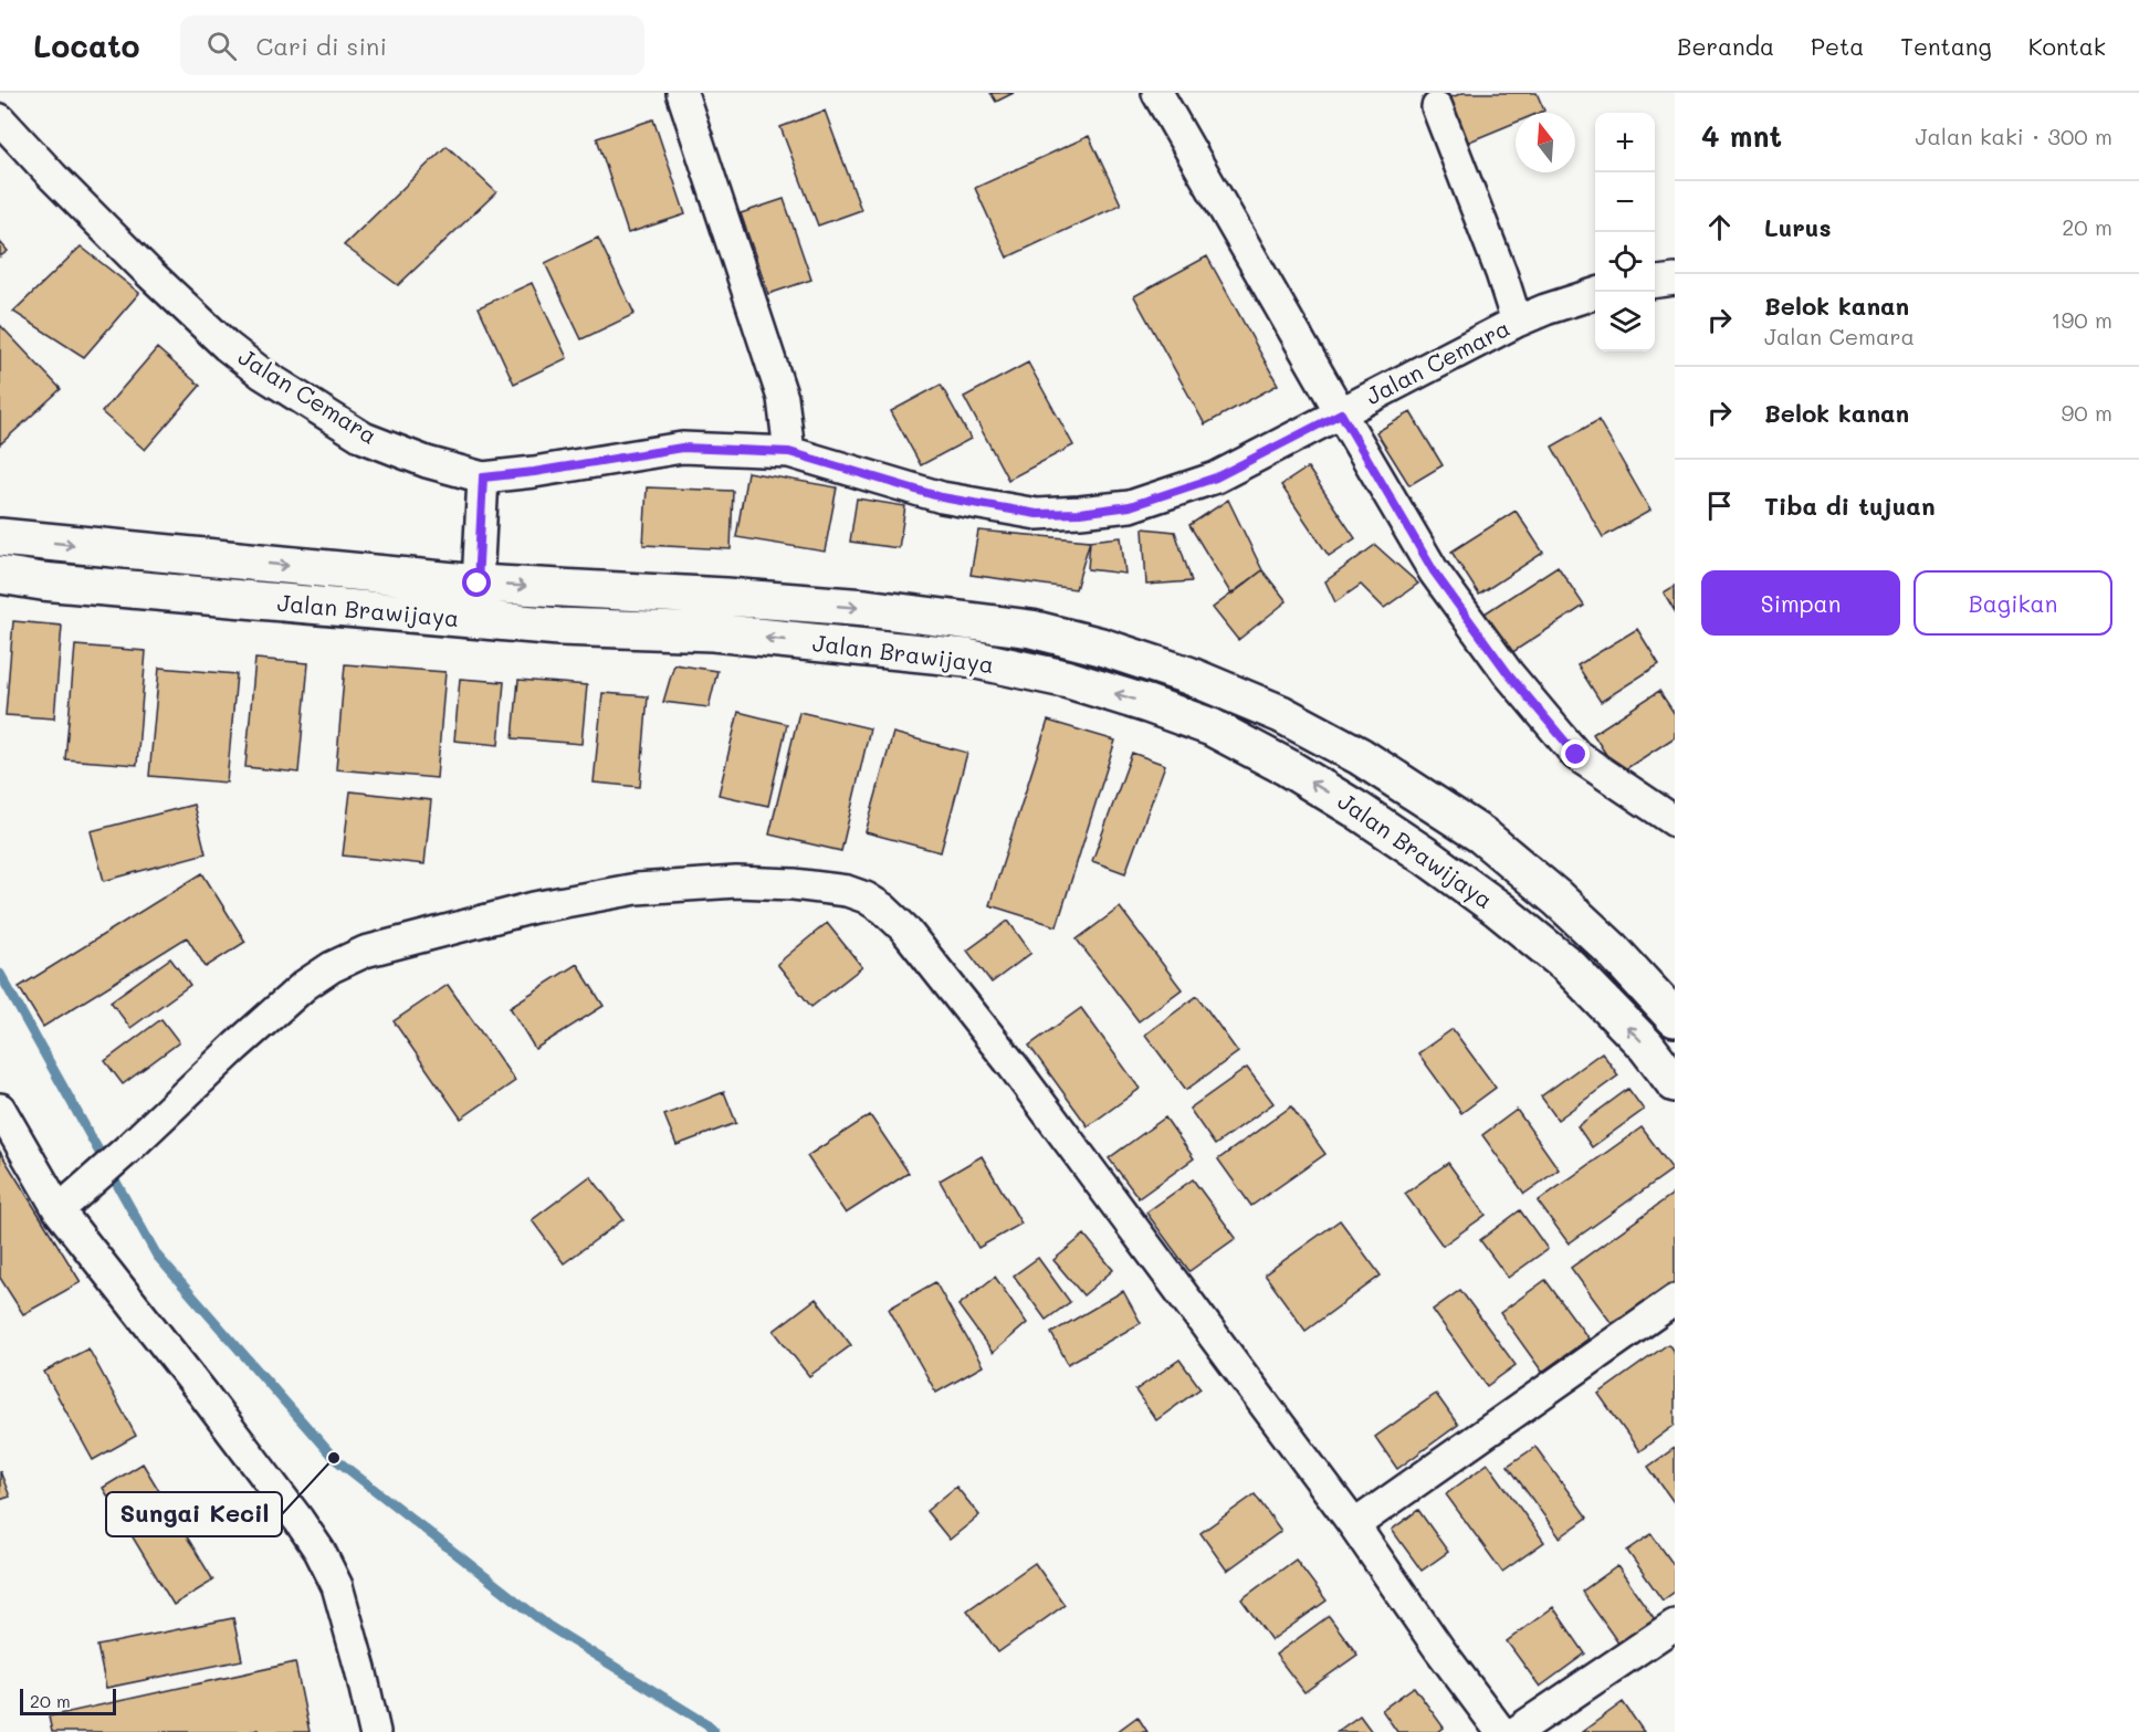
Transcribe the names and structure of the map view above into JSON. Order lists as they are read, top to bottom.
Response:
{
  "streets": {
    "highway": ["Jalan Brawijaya"],
    "street": ["Jalan Cemara"]
  },
  "places": ["Sungai Kecil"],
  "scale_bar": "20 m",
  "north": "top",
  "page": {
    "header": "Locato",
    "search": "Cari di sini",
    "nav": [
      "Beranda",
      "Peta",
      "Tentang",
      "Kontak"
    ],
    "heading": ["4 mnt", "Jalan kaki · 300 m"],
    "map_buttons": ["+", "−"],
    "list": [
      ["Lurus", "20 m"],
      ["Belok kanan", "Jalan Cemara", "190 m"],
      ["Belok kanan", "90 m"],
      "Tiba di tujuan"
    ],
    "buttons": ["Simpan", "Bagikan"],
    "scale": "20 m"
  }
}
